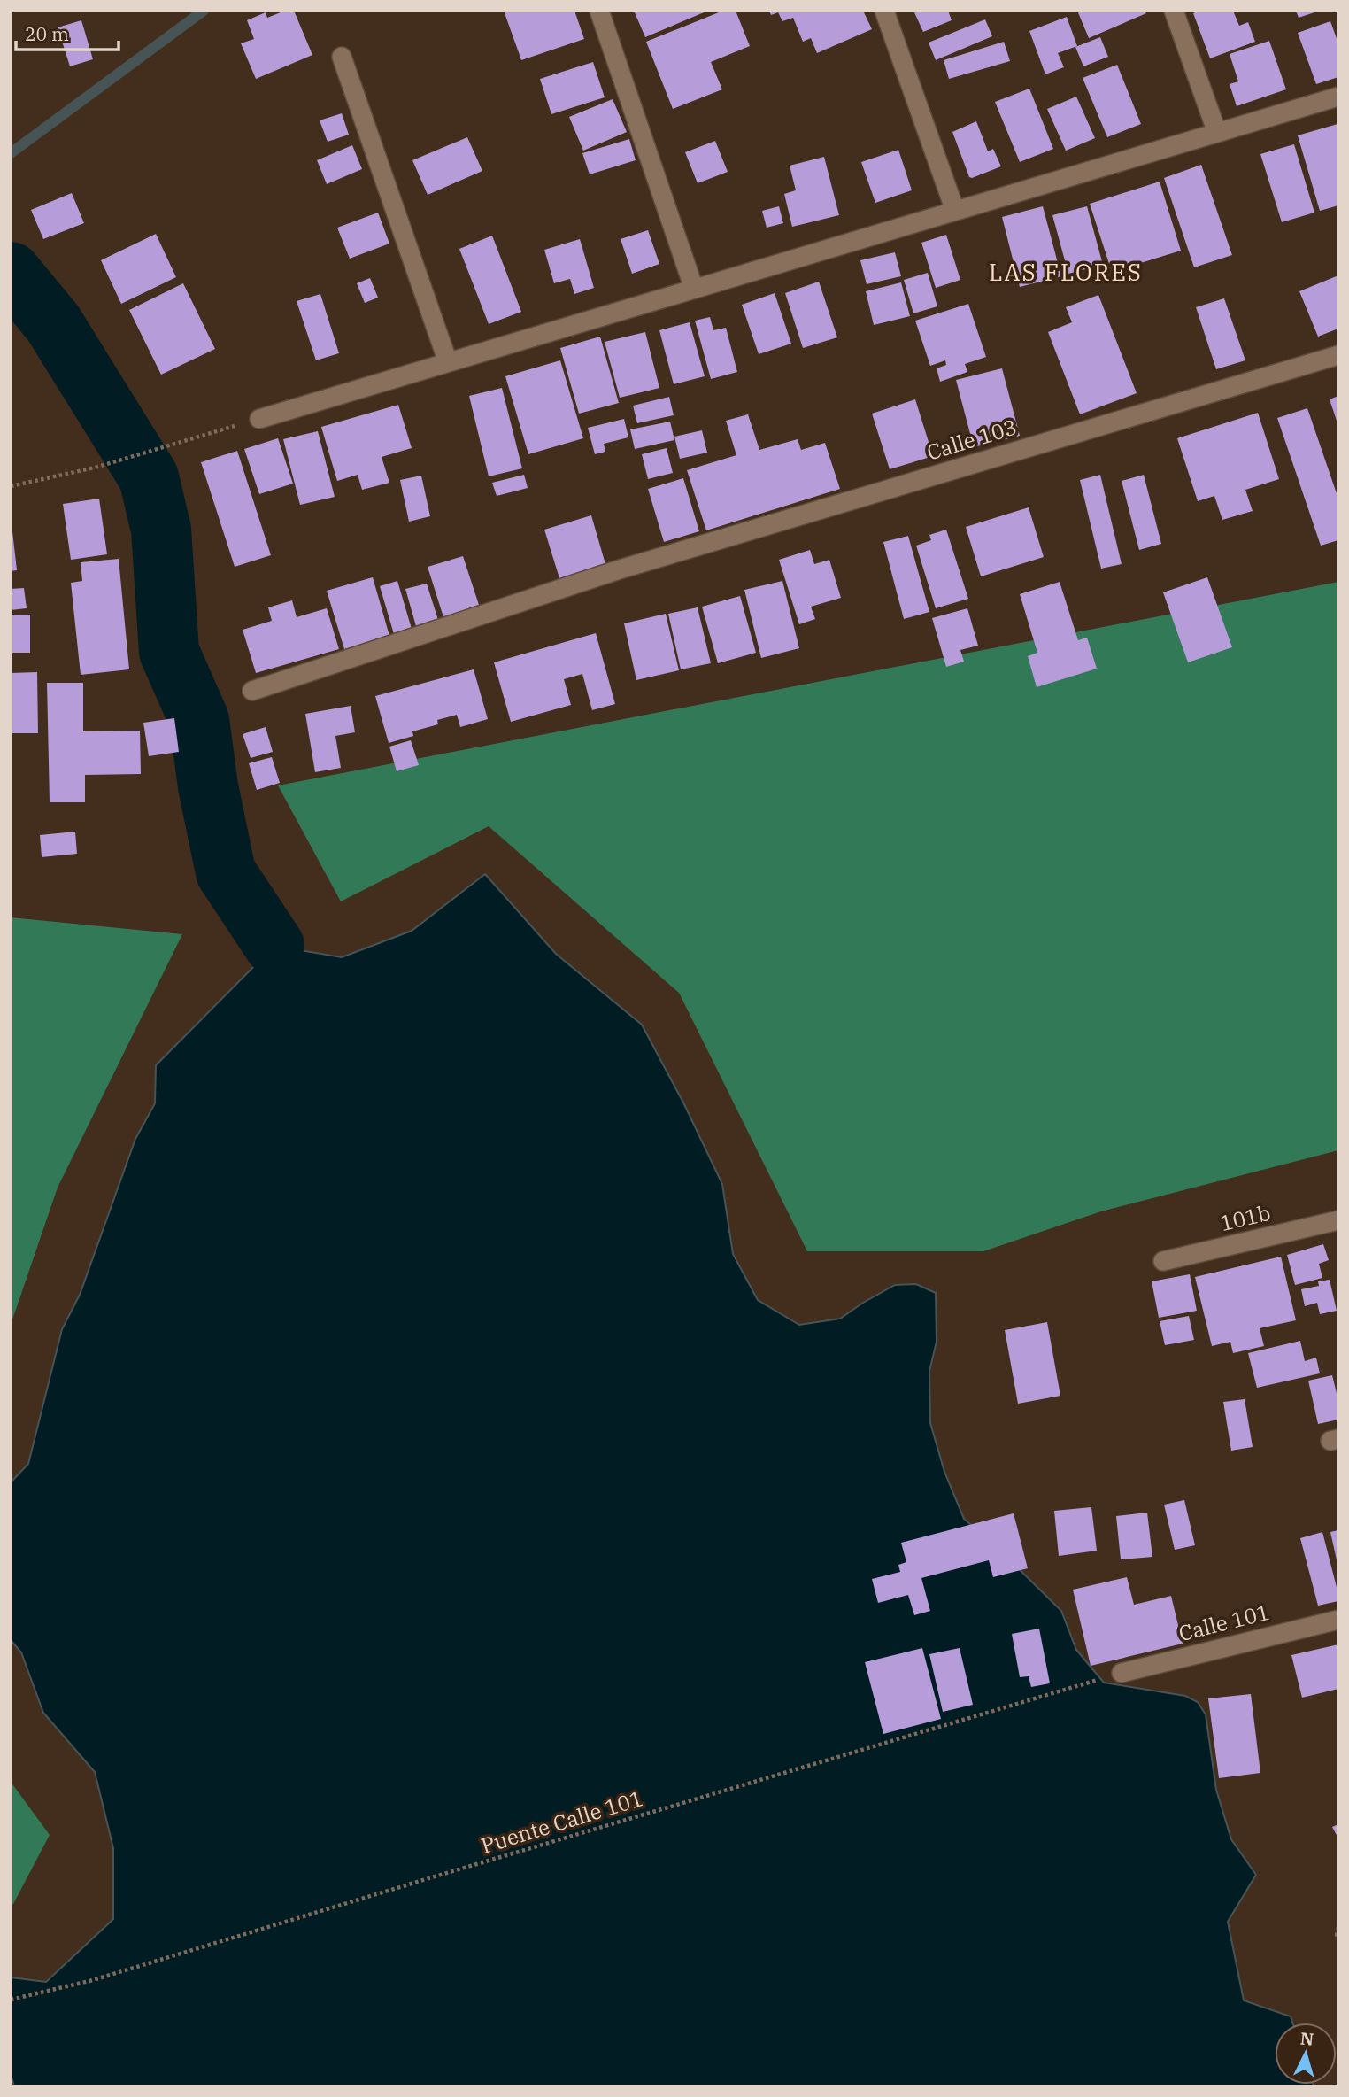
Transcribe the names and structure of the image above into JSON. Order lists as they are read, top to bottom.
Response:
{
  "streets": {
    "street": ["Calle 103", "101b", "Calle 101"],
    "path": ["Puente Calle 101"]
  },
  "crossings": [
    ["Calle 101", "Puente Calle 101"]
  ],
  "districts": ["LAS FLORES"],
  "scale_bar": "20 m",
  "north": "top"
}
